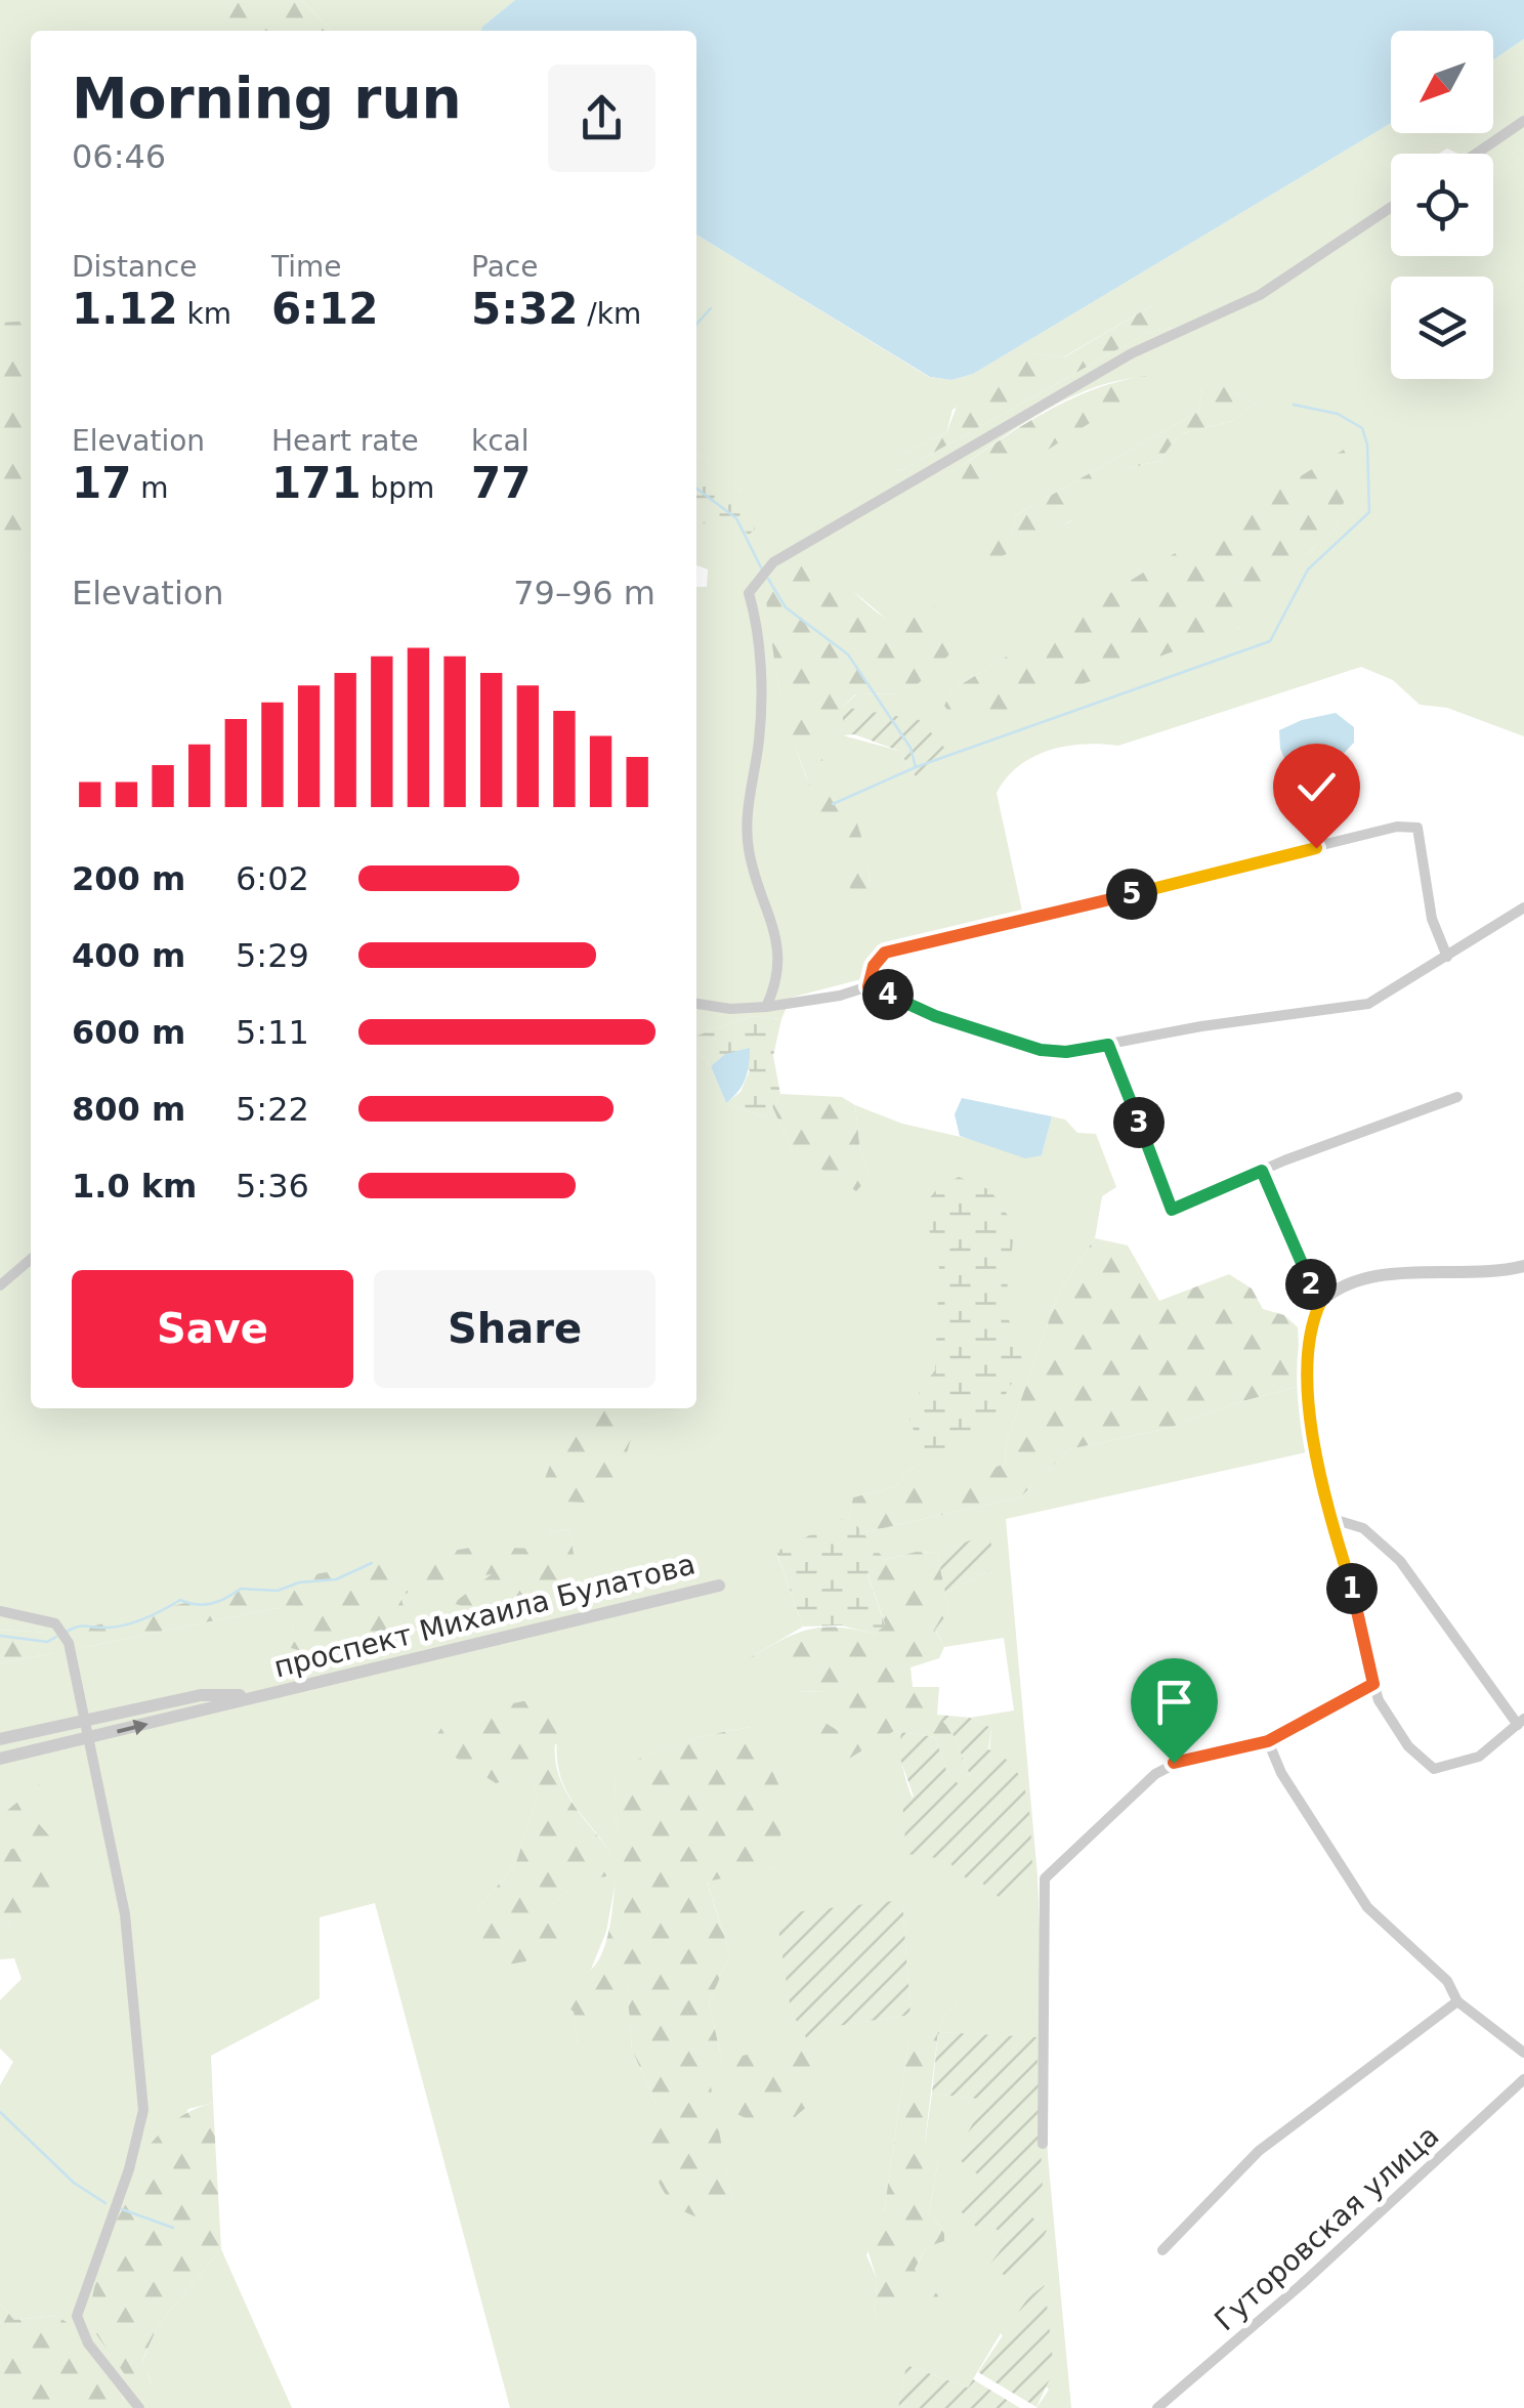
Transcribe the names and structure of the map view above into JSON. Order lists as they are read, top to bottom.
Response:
{
  "streets": {
    "street": ["проспект Михаила Булатова", "Гуторовская улица"]
  },
  "north": "bottom left",
  "page": {
    "heading": ["Morning run", "06:46"],
    "stats": [
      ["Distance", "1.12 km"],
      ["Time", "6:12"],
      ["Pace", "5:32 /km"],
      ["Elevation", "17 m"],
      ["Heart rate", "171 bpm"],
      ["kcal", "77"]
    ],
    "chart": ["Elevation", "79–96 m"],
    "list": [
      {
        "name": "200 m",
        "note": "6:02"
      },
      {
        "name": "400 m",
        "note": "5:29"
      },
      {
        "name": "600 m",
        "note": "5:11"
      },
      {
        "name": "800 m",
        "note": "5:22"
      },
      {
        "name": "1.0 km",
        "note": "5:36"
      }
    ],
    "pins": [
      "5",
      "4",
      "3",
      "2",
      "1"
    ],
    "buttons": ["Save", "Share"]
  }
}
